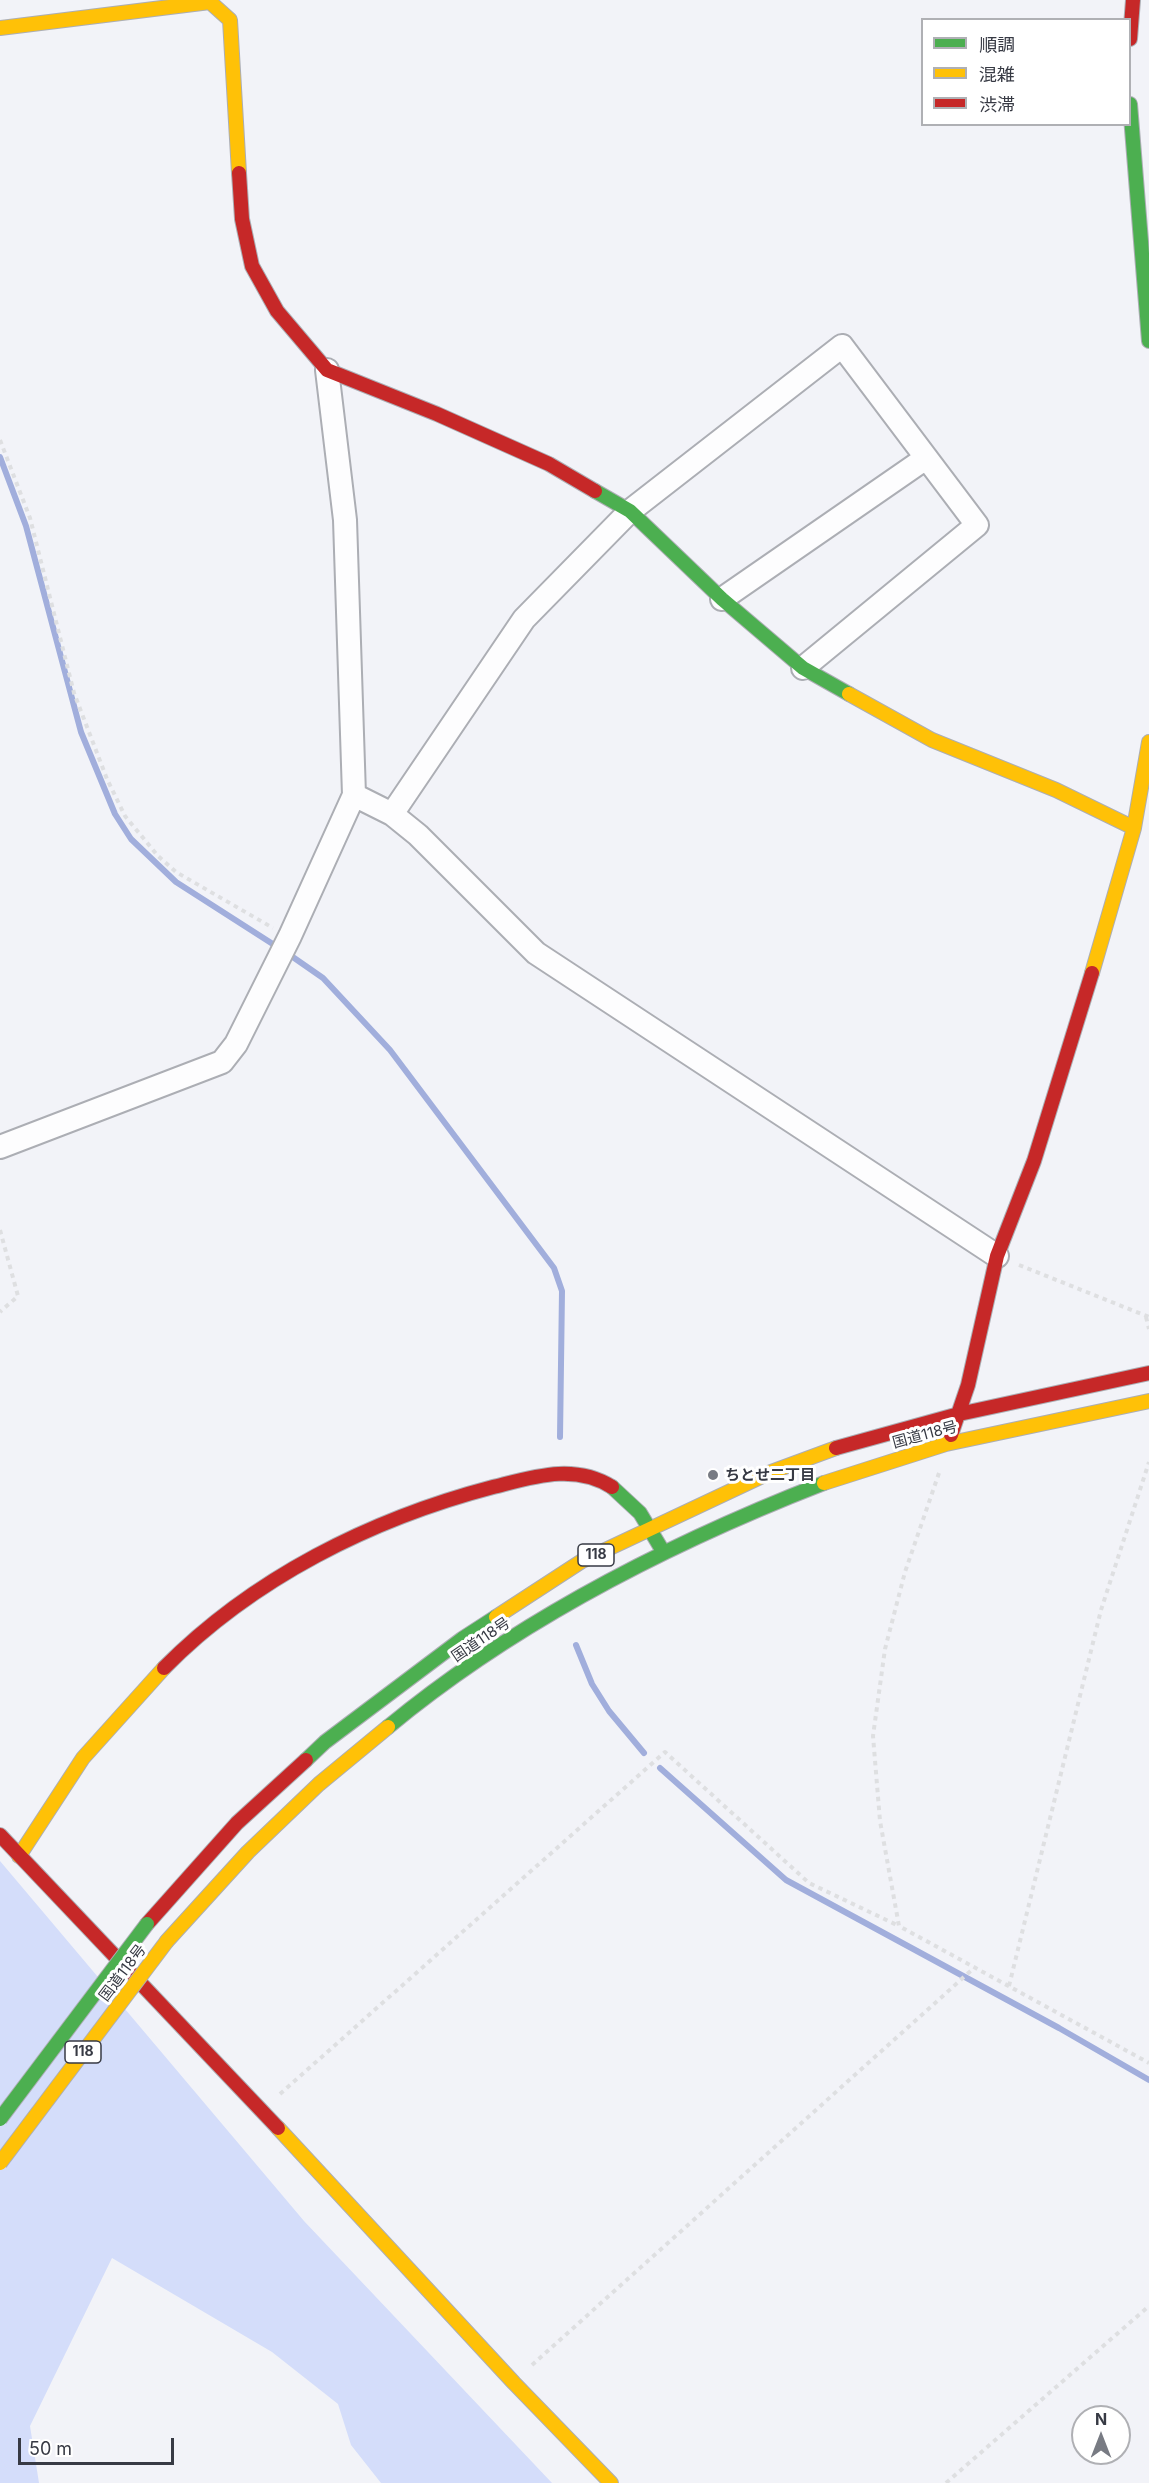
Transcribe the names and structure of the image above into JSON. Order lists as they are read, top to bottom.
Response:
{
  "streets": {
    "main road": ["国道118号", "118"]
  },
  "places": ["ちとせ二丁目"],
  "legend": ["順調", "混雑", "渋滞"],
  "scale_bar": "50 m",
  "north": "top"
}
